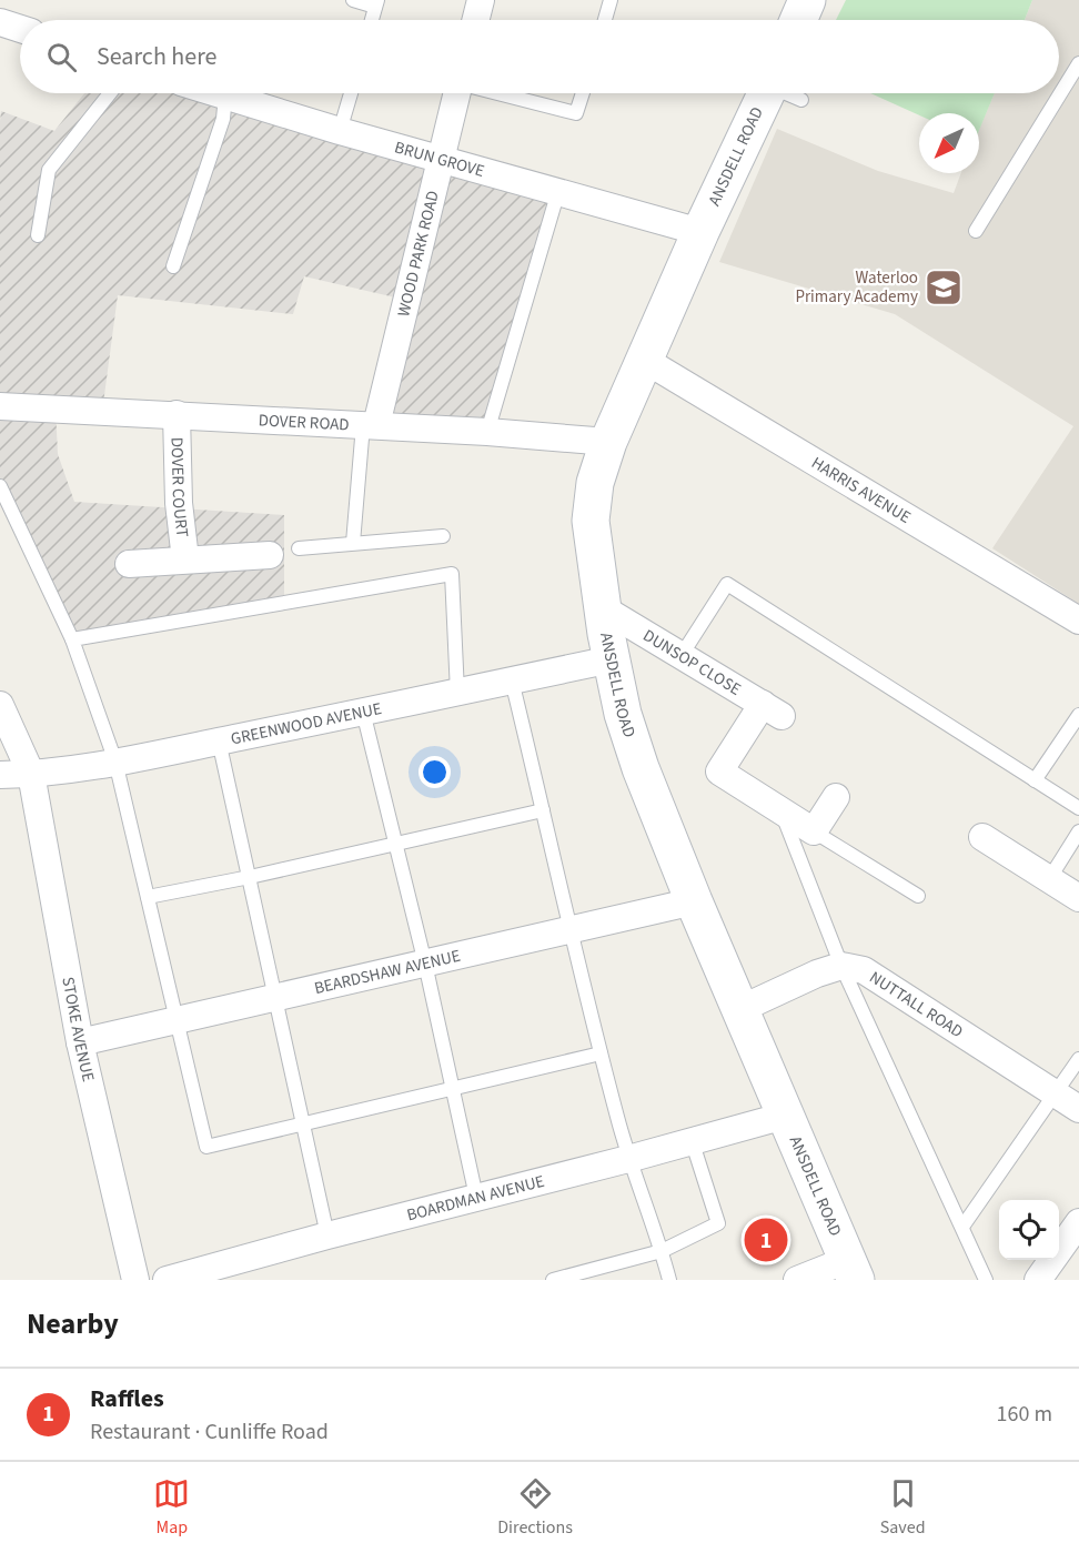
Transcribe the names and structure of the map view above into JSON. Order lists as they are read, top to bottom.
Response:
{
  "streets": {
    "main road": ["ANSDELL ROAD"],
    "street": [
      "BRUN GROVE",
      "WOOD PARK ROAD",
      "DOVER ROAD",
      "DOVER COURT",
      "HARRIS AVENUE",
      "DUNSOP CLOSE",
      "GREENWOOD AVENUE",
      "BEARDSHAW AVENUE",
      "NUTTALL ROAD",
      "STOKE AVENUE",
      "BOARDMAN AVENUE"
    ]
  },
  "crossings": [
    ["ANSDELL ROAD", "BRUN GROVE"],
    ["ANSDELL ROAD", "DOVER ROAD"],
    ["ANSDELL ROAD", "HARRIS AVENUE"],
    ["ANSDELL ROAD", "DUNSOP CLOSE"],
    ["ANSDELL ROAD", "GREENWOOD AVENUE"],
    ["ANSDELL ROAD", "BEARDSHAW AVENUE"],
    ["ANSDELL ROAD", "BOARDMAN AVENUE"],
    ["BRUN GROVE", "WOOD PARK ROAD"],
    ["WOOD PARK ROAD", "DOVER ROAD"],
    ["DOVER ROAD", "DOVER COURT"],
    ["GREENWOOD AVENUE", "STOKE AVENUE"],
    ["BEARDSHAW AVENUE", "STOKE AVENUE"]
  ],
  "places": {
    "school or university": ["Waterloo Primary Academy"]
  },
  "north": "bottom left",
  "page": {
    "search": "Search here",
    "pins": "1",
    "heading": "Nearby",
    "list": [
      {
        "mark": "1",
        "name": "Raffles",
        "note": "Restaurant · Cunliffe Road",
        "value": "160 m"
      }
    ],
    "nav": ["Map", "Directions", "Saved"]
  }
}
